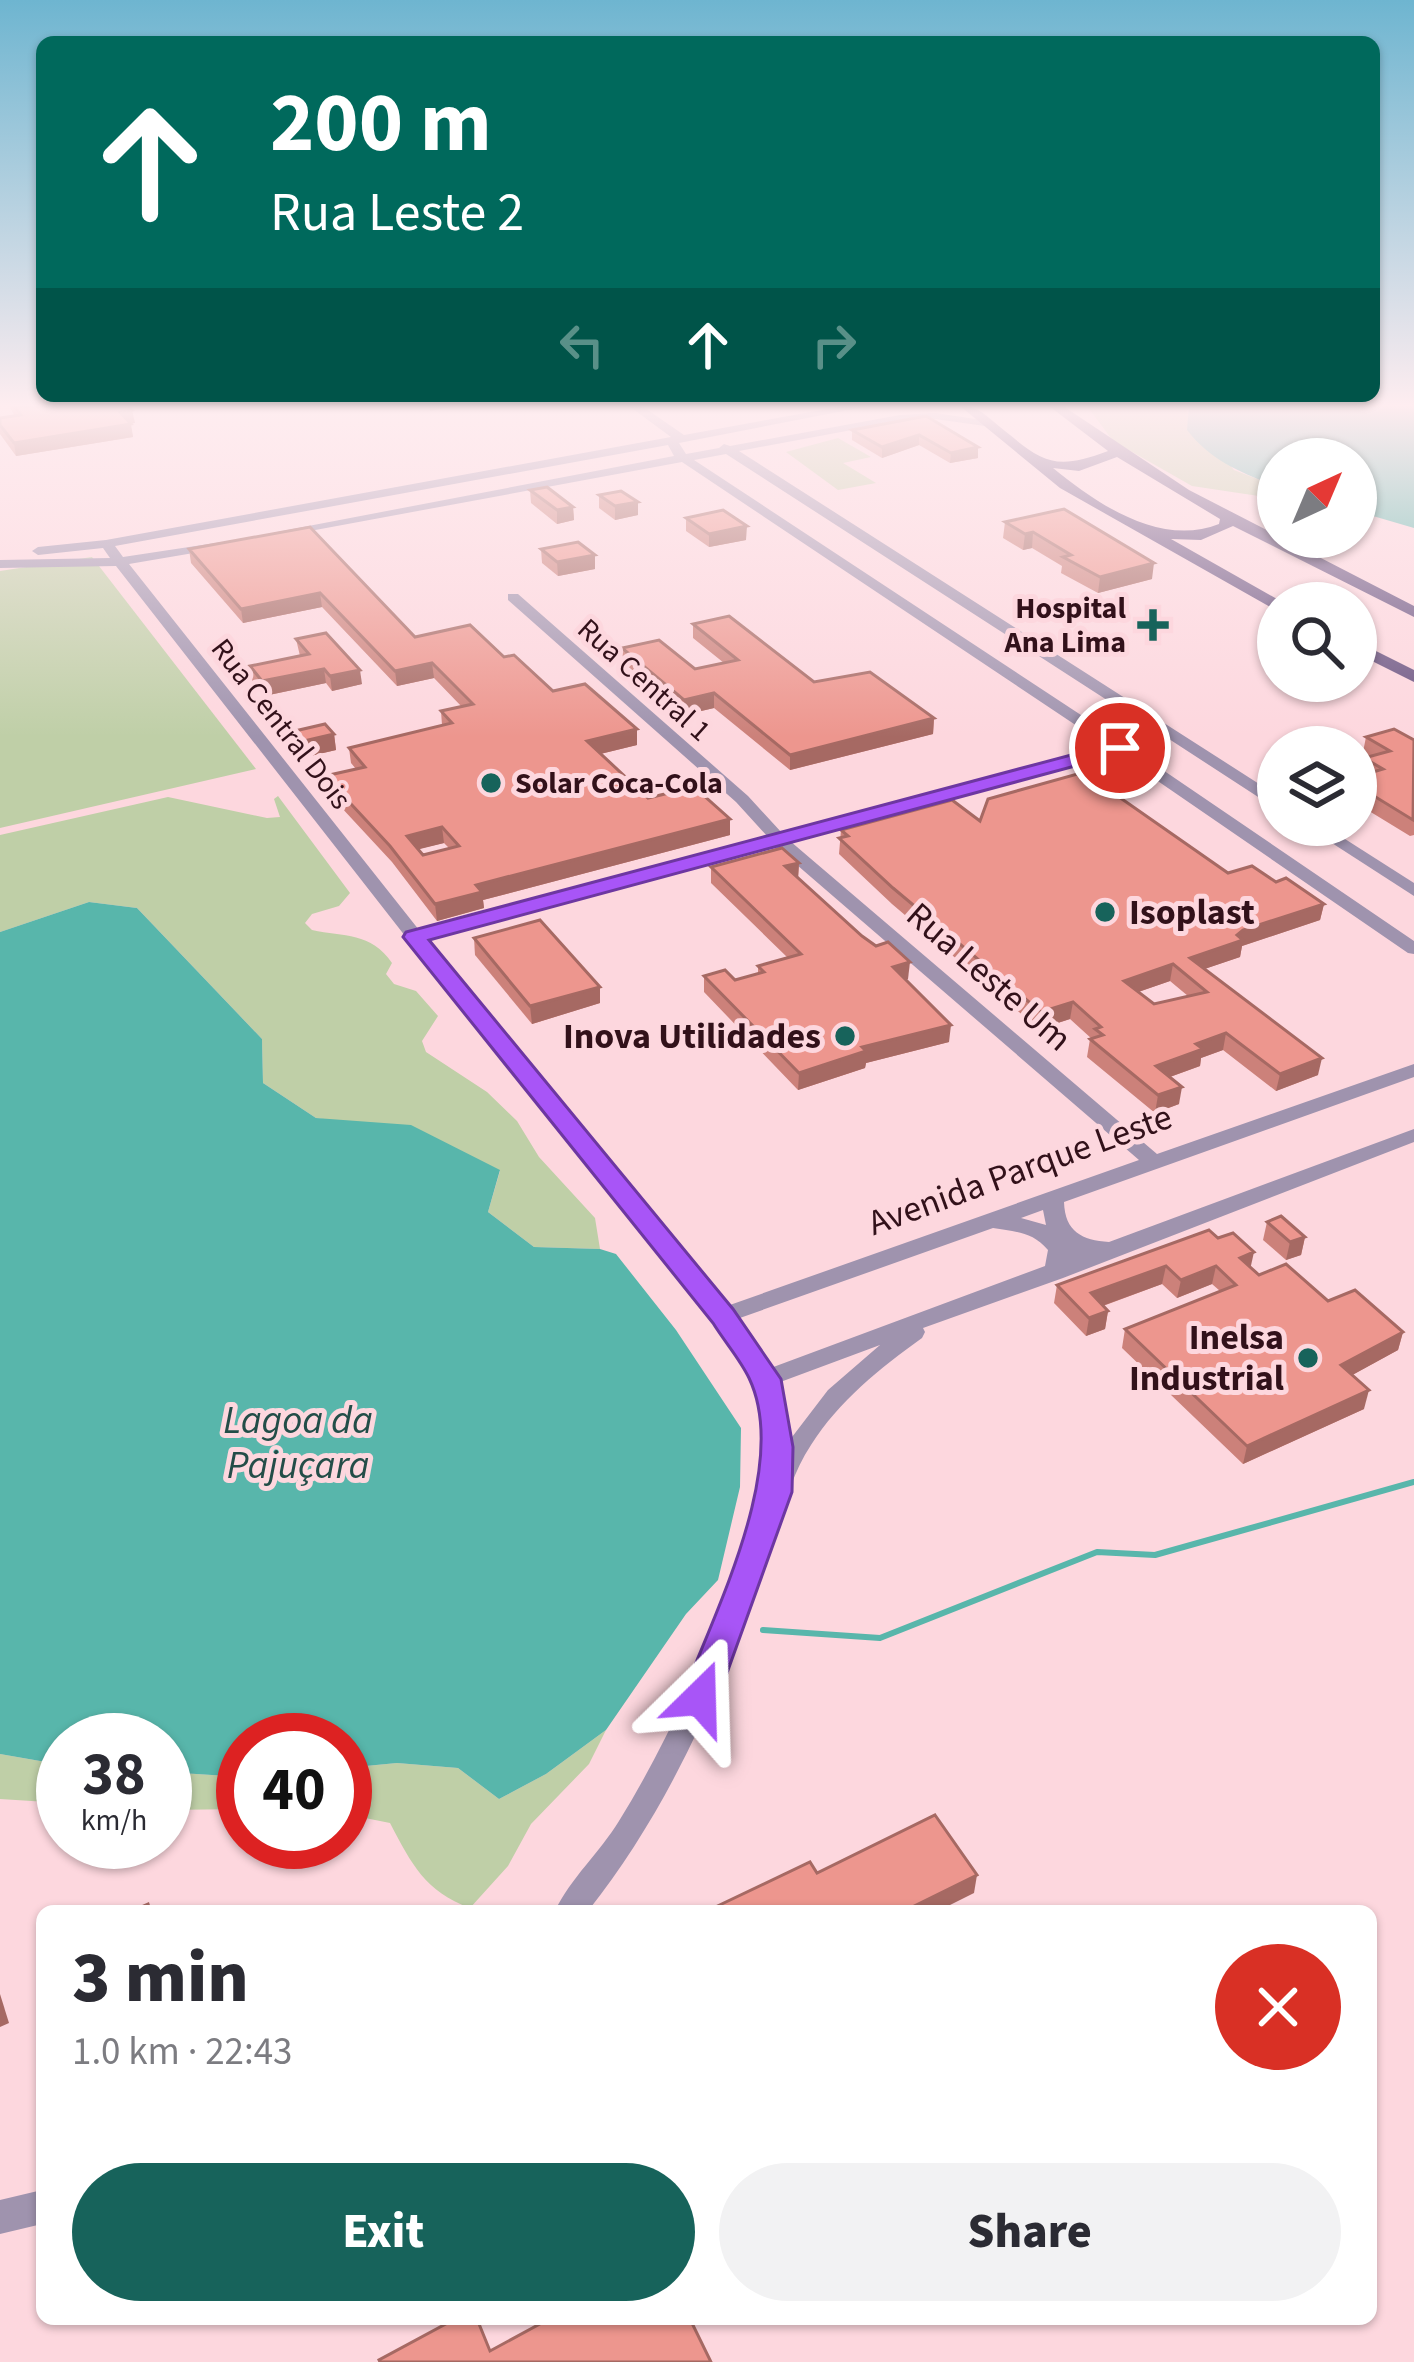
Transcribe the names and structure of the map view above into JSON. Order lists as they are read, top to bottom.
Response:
{
  "streets": {
    "street": [
      "Rua Central 1",
      "Rua Central Dois",
      "Rua Leste Um",
      "Avenida Parque Leste"
    ]
  },
  "crossings": [
    ["Rua Central 1", "Rua Leste Um"],
    ["Rua Central Dois", "Avenida Parque Leste"],
    ["Rua Leste Um", "Avenida Parque Leste"]
  ],
  "water": ["Lagoa da Pajuçara"],
  "places": {
    "health": ["Hospital Ana Lima"],
    "other": [
      "Solar Coca-Cola",
      "Isoplast",
      "Inova Utilidades",
      "Inelsa Industrial"
    ]
  },
  "north": "top right",
  "page": {
    "turn": ["200 m", "Rua Leste 2"],
    "speed": "38 km/h",
    "limit": "40",
    "heading": ["3 min", "1.0 km · 22:43"],
    "buttons": ["Exit", "Share"]
  }
}
